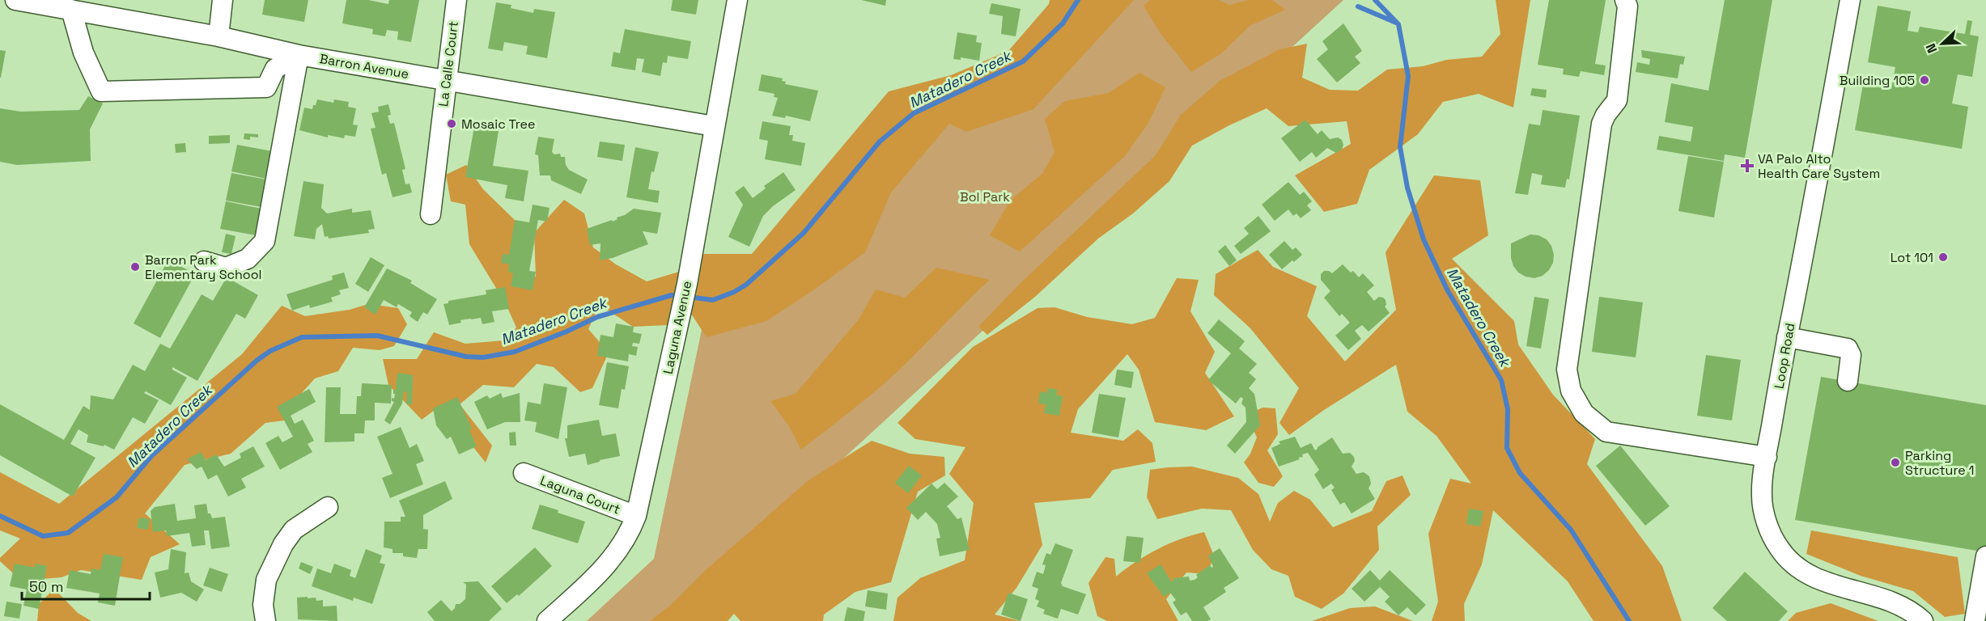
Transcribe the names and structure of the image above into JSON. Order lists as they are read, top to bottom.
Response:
{
  "streets": {
    "street": [
      "La Calle Court",
      "Barron Avenue",
      "Laguna Avenue",
      "Loop Road",
      "Laguna Court"
    ]
  },
  "crossings": [
    ["La Calle Court", "Barron Avenue"],
    ["Barron Avenue", "Laguna Avenue"],
    ["Laguna Avenue", "Laguna Court"]
  ],
  "water": ["Matadero Creek"],
  "parks": ["Bol Park"],
  "places": {
    "other": [
      "Building 105",
      "Mosaic Tree",
      "Lot 101",
      "Barron Park Elementary School",
      "Parking Structure 1"
    ],
    "health": ["VA Palo Alto Health Care System"]
  },
  "scale_bar": "50 m",
  "north": "bottom left"
}
